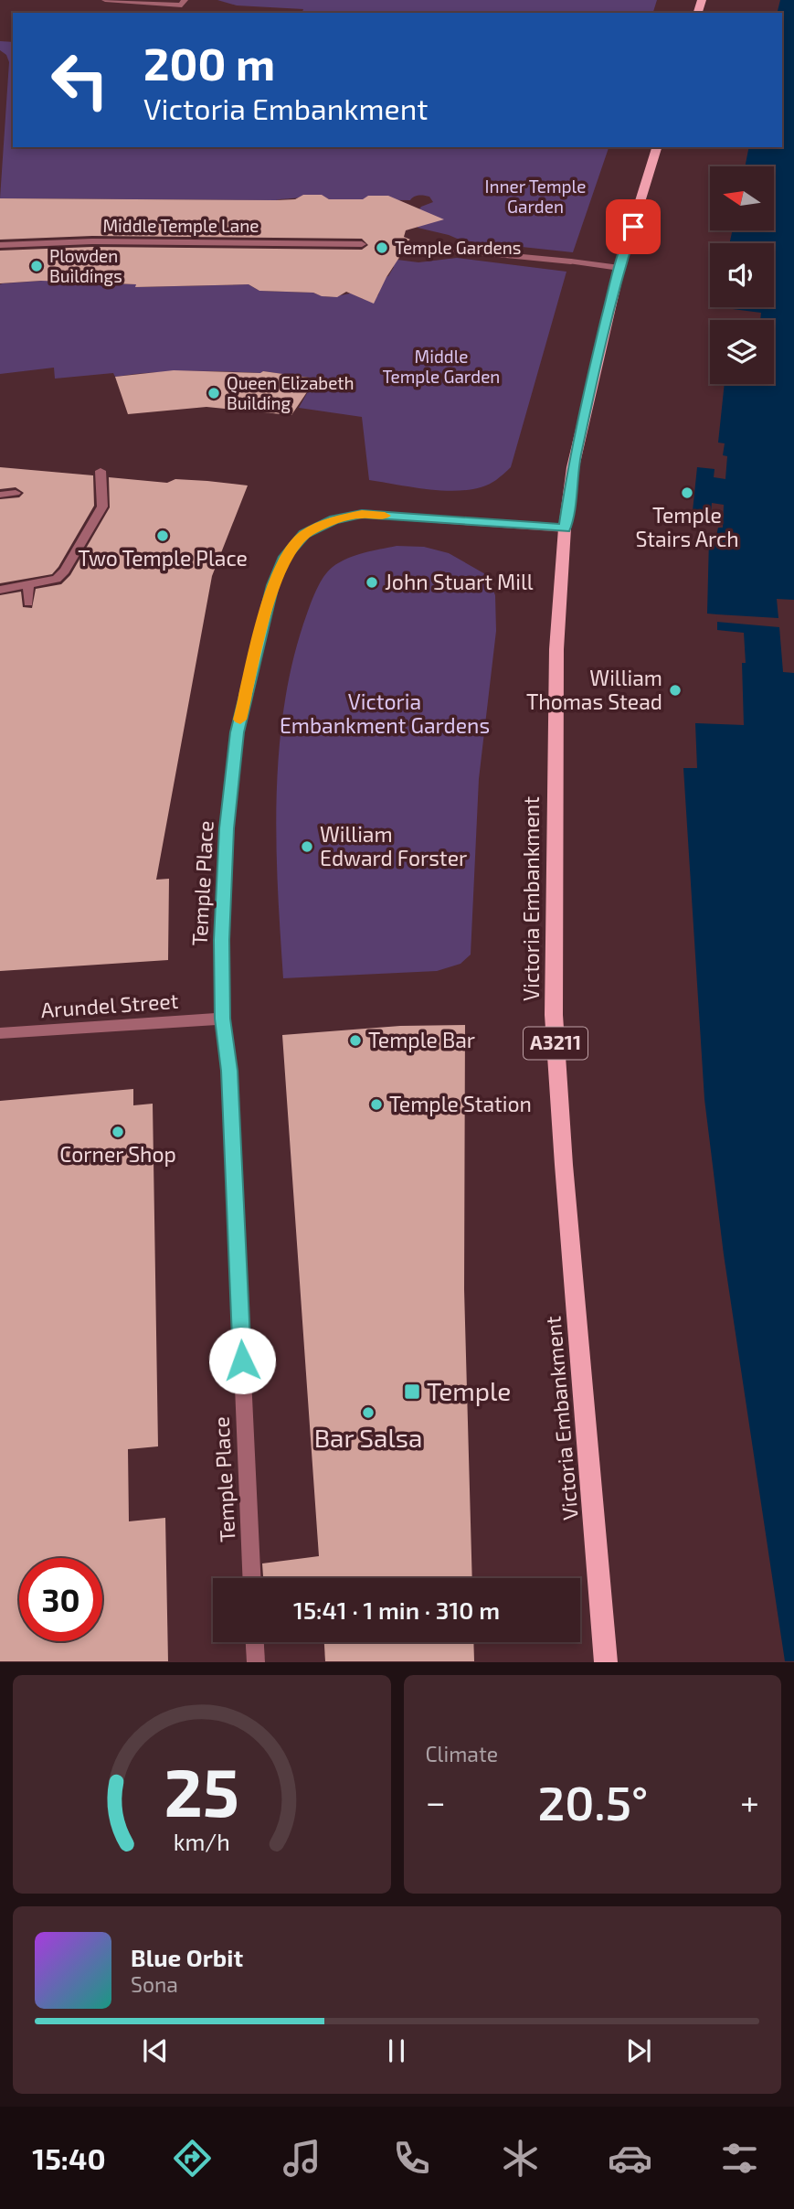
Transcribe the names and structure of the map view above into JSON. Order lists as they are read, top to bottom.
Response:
{
  "streets": {
    "main road": ["Victoria Embankment", "A3211"],
    "street": ["Middle Temple Lane", "Temple Place", "Arundel Street"]
  },
  "crossings": [
    ["Temple Place", "Victoria Embankment"],
    ["Temple Place", "Arundel Street"]
  ],
  "parks": ["Inner Temple Garden", "Middle Temple Garden", "Victoria Embankment Gardens"],
  "places": {
    "other": [
      "Temple Gardens",
      "Plowden Buildings",
      "Queen Elizabeth Building",
      "Temple Stairs Arch",
      "Two Temple Place",
      "John Stuart Mill",
      "William Thomas Stead",
      "William Edward Forster",
      "Temple Bar",
      "Temple Station",
      "Corner Shop",
      "Bar Salsa"
    ],
    "transit": ["Temple"]
  },
  "north": "left",
  "page": {
    "turn": ["200 m", "Victoria Embankment"],
    "limit": "30",
    "trip": "15:41 · 1 min · 310 m",
    "tile": "Climate",
    "heat": ["−", "20.5°", "+"],
    "song": ["Blue Orbit", "Sona"],
    "tabs": "15:40",
    "gauge": ["25", "km/h"]
  }
}
